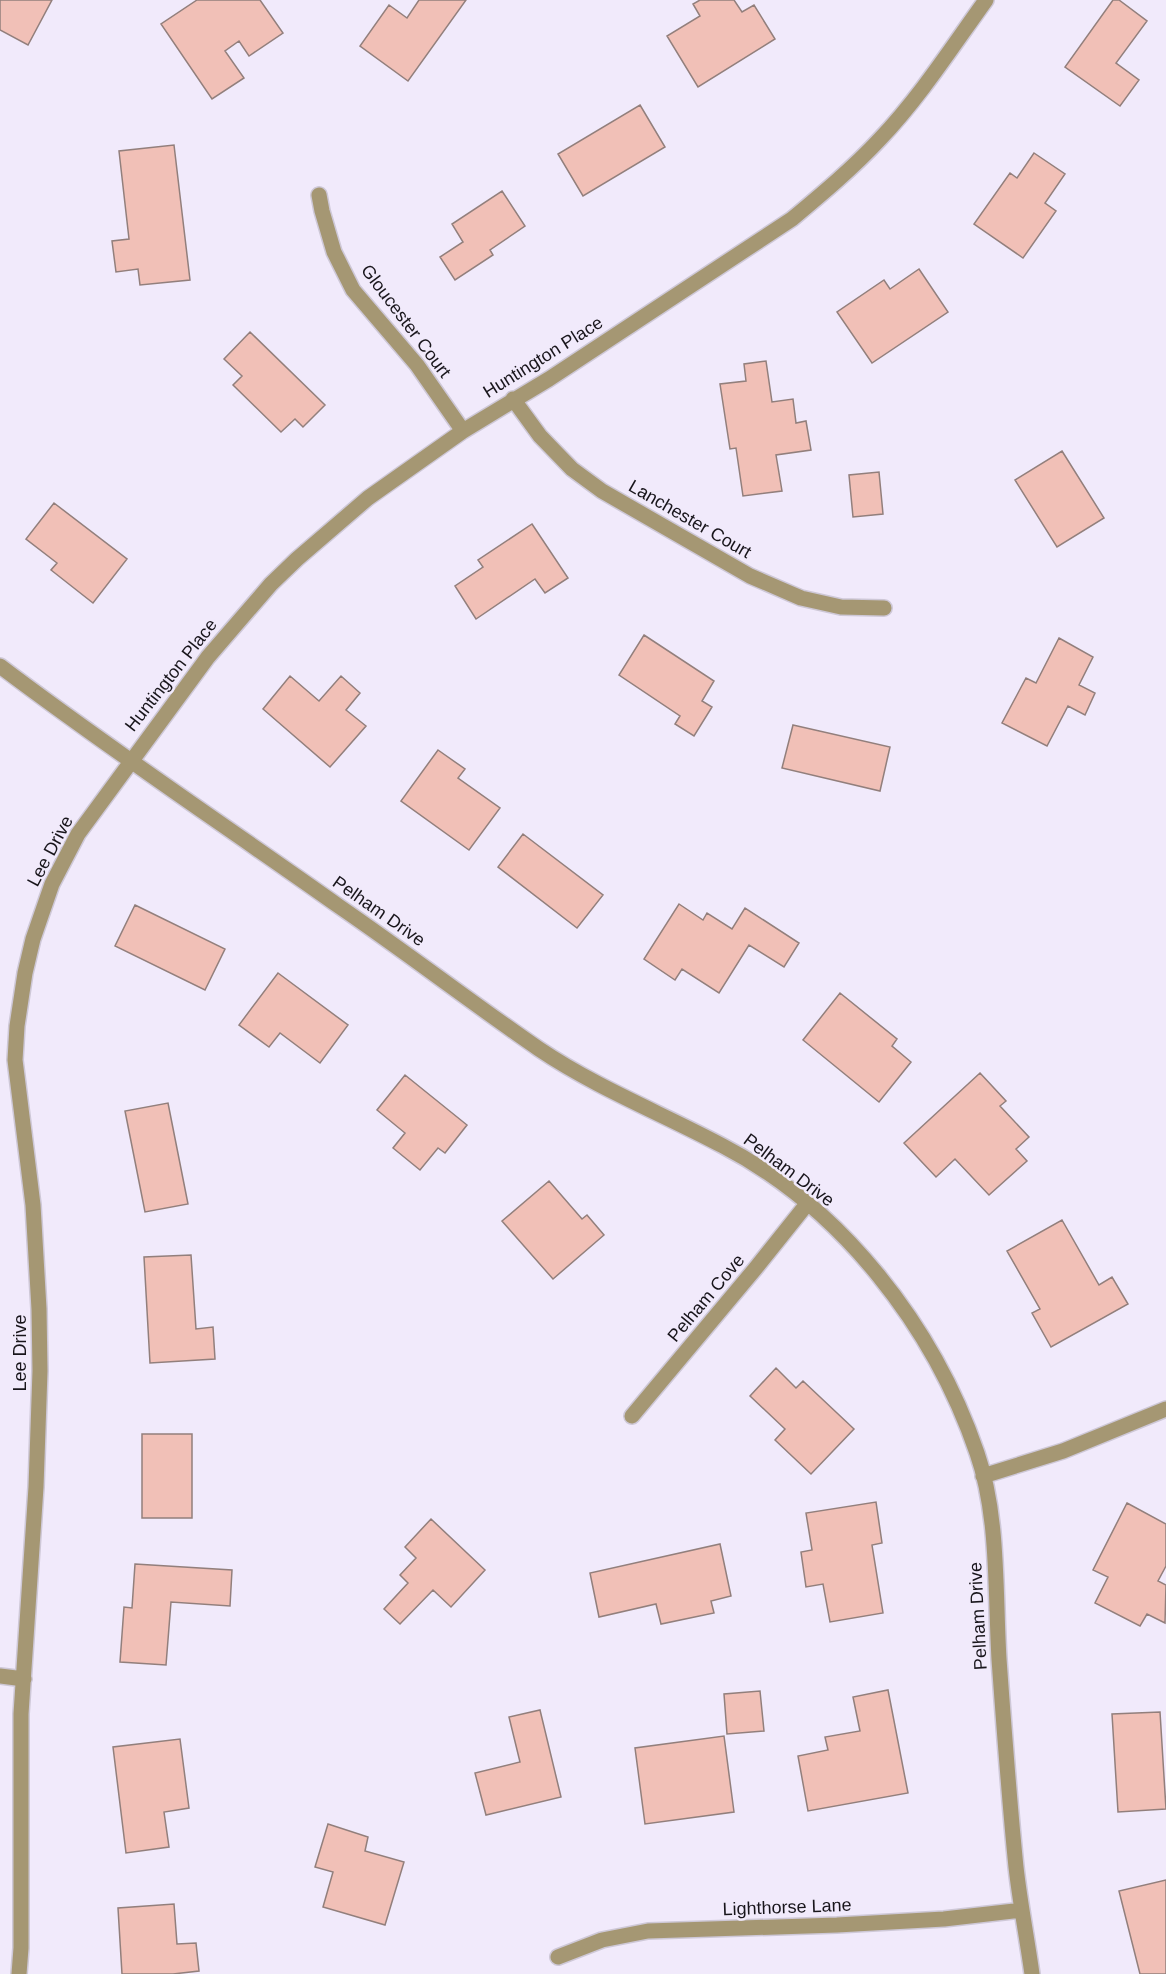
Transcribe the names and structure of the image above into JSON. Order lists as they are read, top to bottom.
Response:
{
  "streets": {
    "street": [
      "Gloucester Court",
      "Huntington Place",
      "Lanchester Court",
      "Lee Drive",
      "Pelham Drive",
      "Pelham Cove",
      "Lighthorse Lane"
    ]
  },
  "crossings": [
    ["Gloucester Court", "Huntington Place"],
    ["Huntington Place", "Lanchester Court"],
    ["Huntington Place", "Lee Drive"],
    ["Huntington Place", "Pelham Drive"],
    ["Lee Drive", "Pelham Drive"],
    ["Pelham Drive", "Pelham Cove"],
    ["Pelham Drive", "Lighthorse Lane"]
  ]
}
